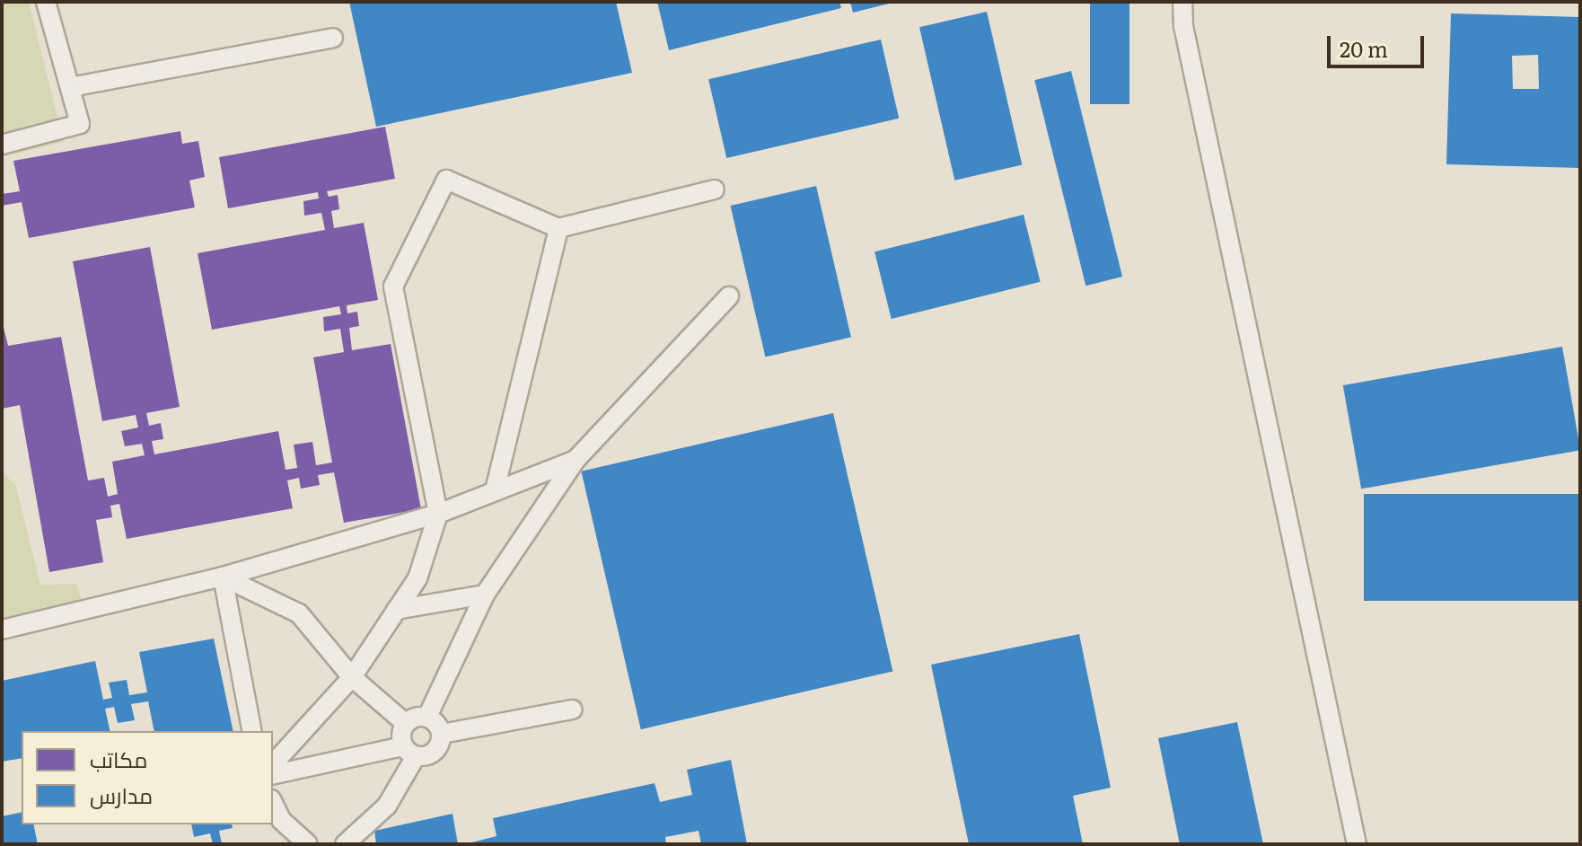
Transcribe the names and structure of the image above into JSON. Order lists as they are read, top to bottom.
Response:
{
  "legend": ["مكاتب", "مدارس"],
  "scale_bar": "20 m"
}
